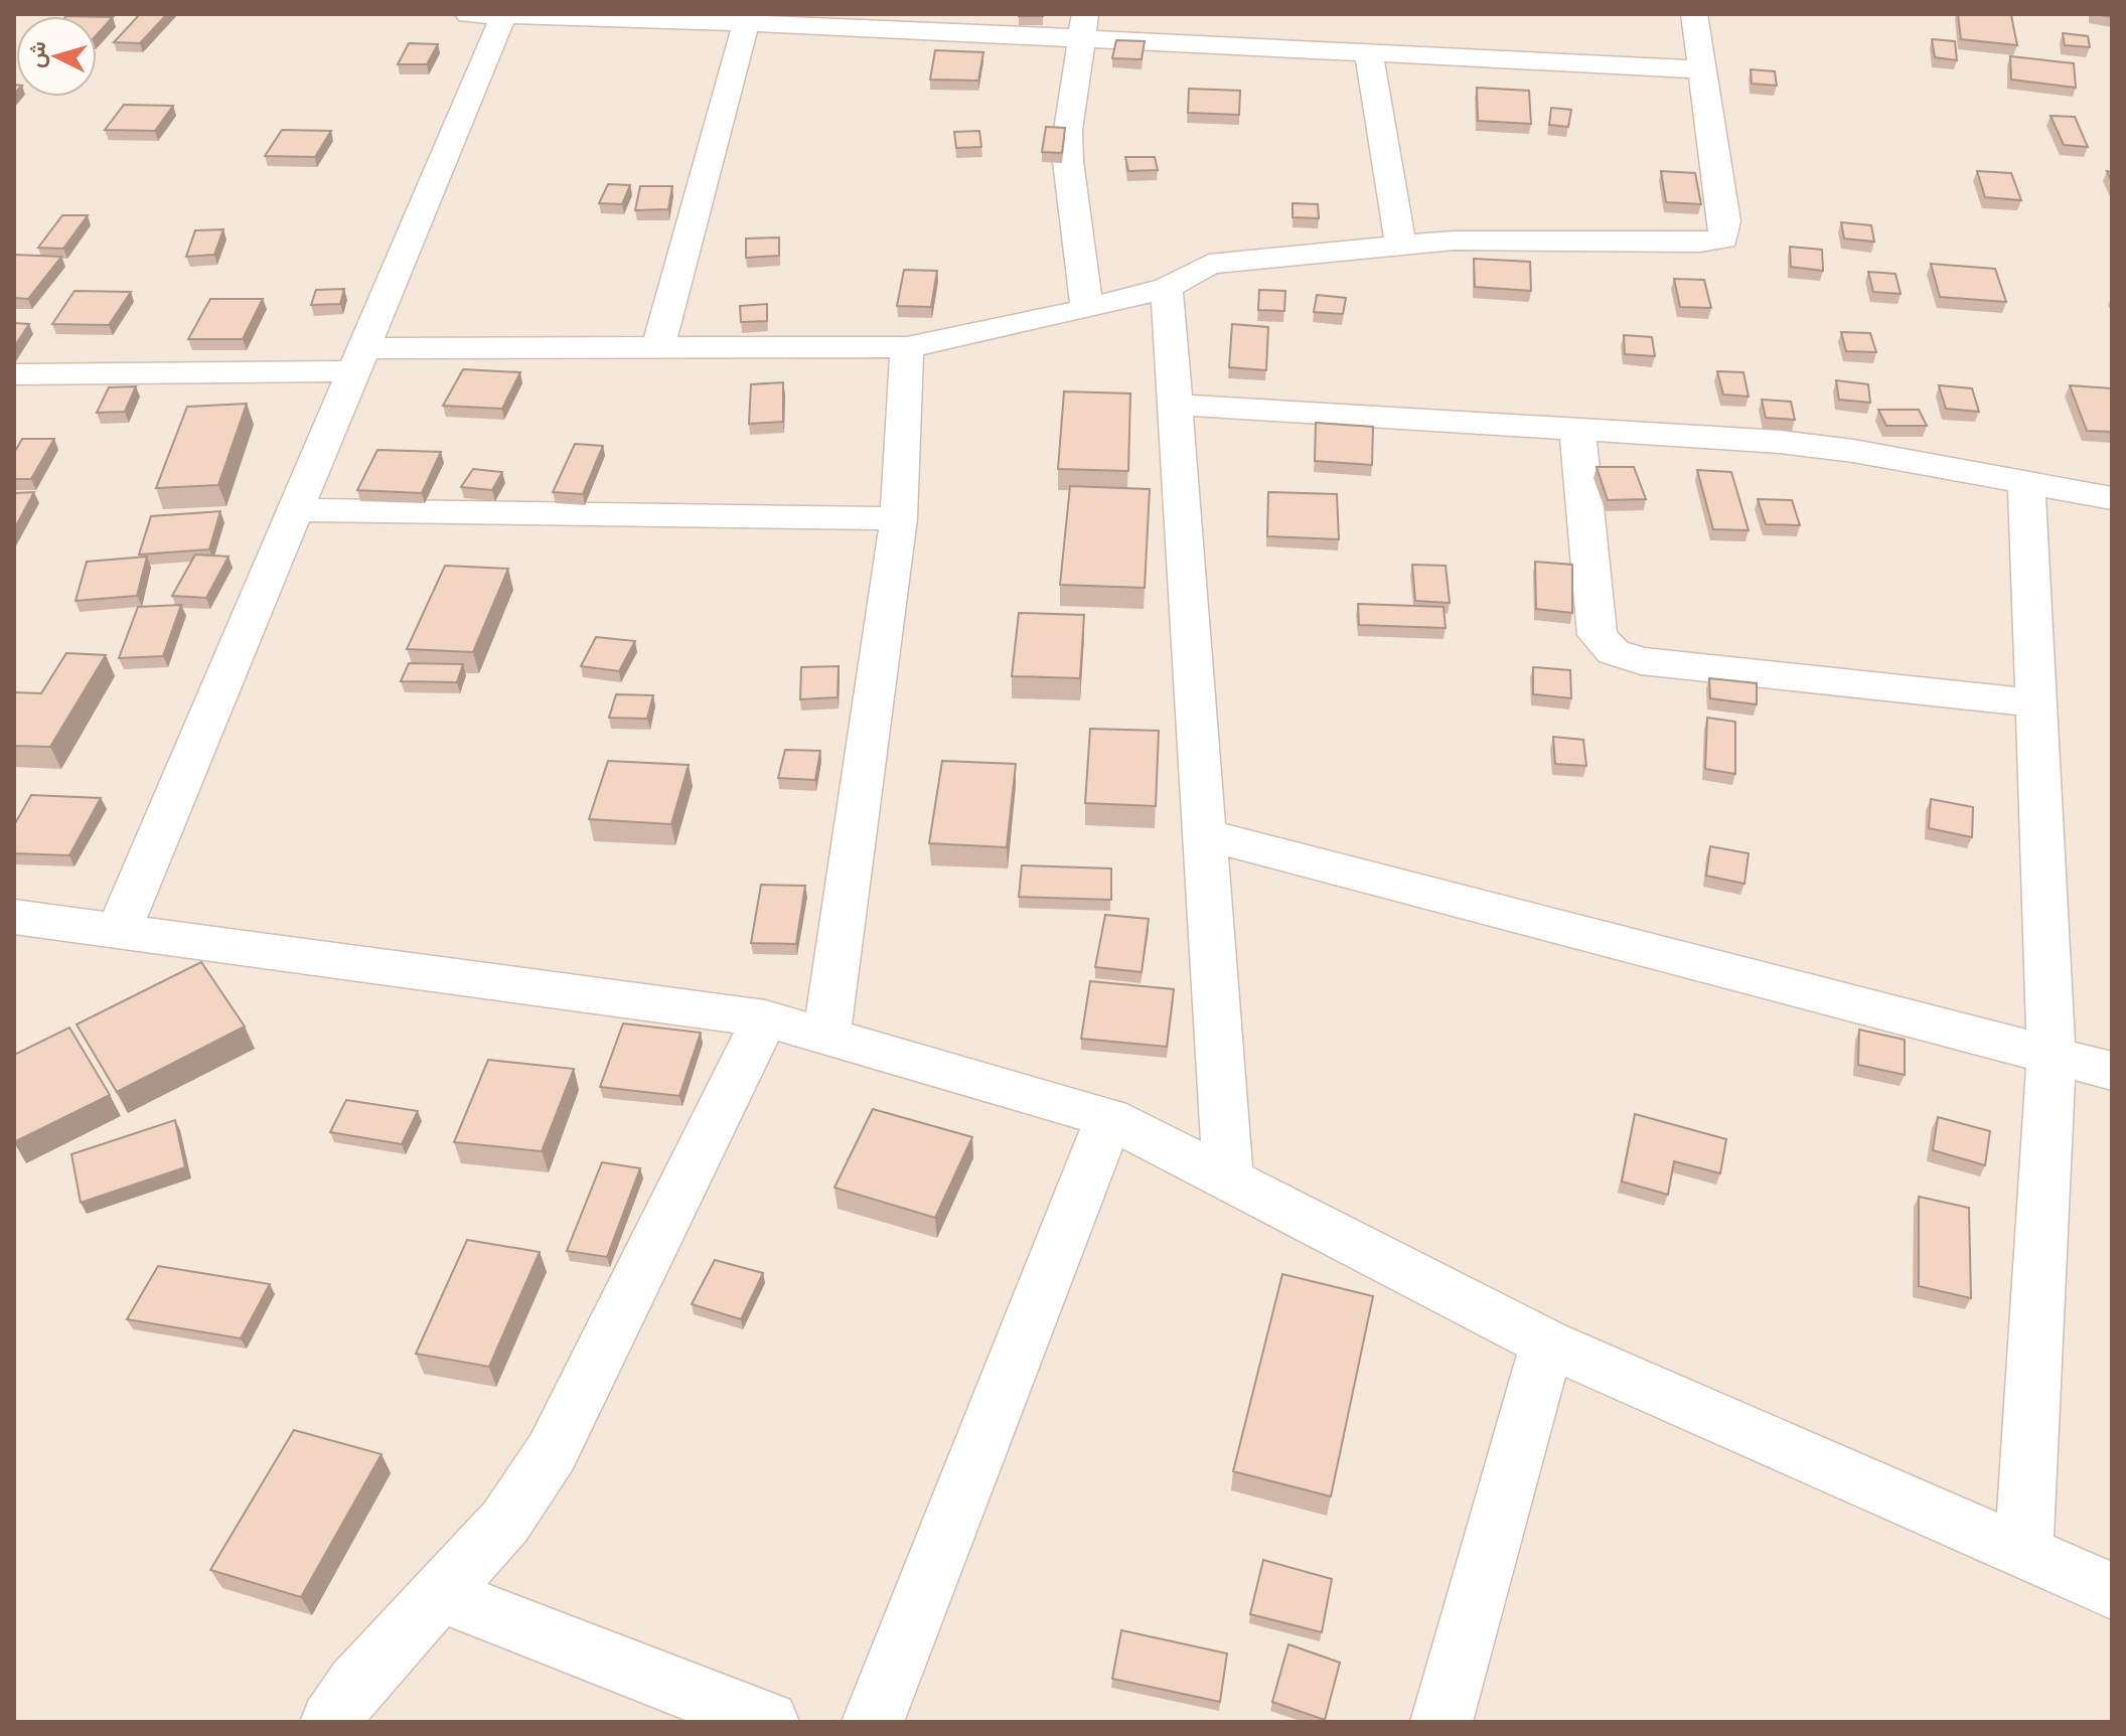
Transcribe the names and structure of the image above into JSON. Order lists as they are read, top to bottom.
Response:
{
  "north": "left"
}
